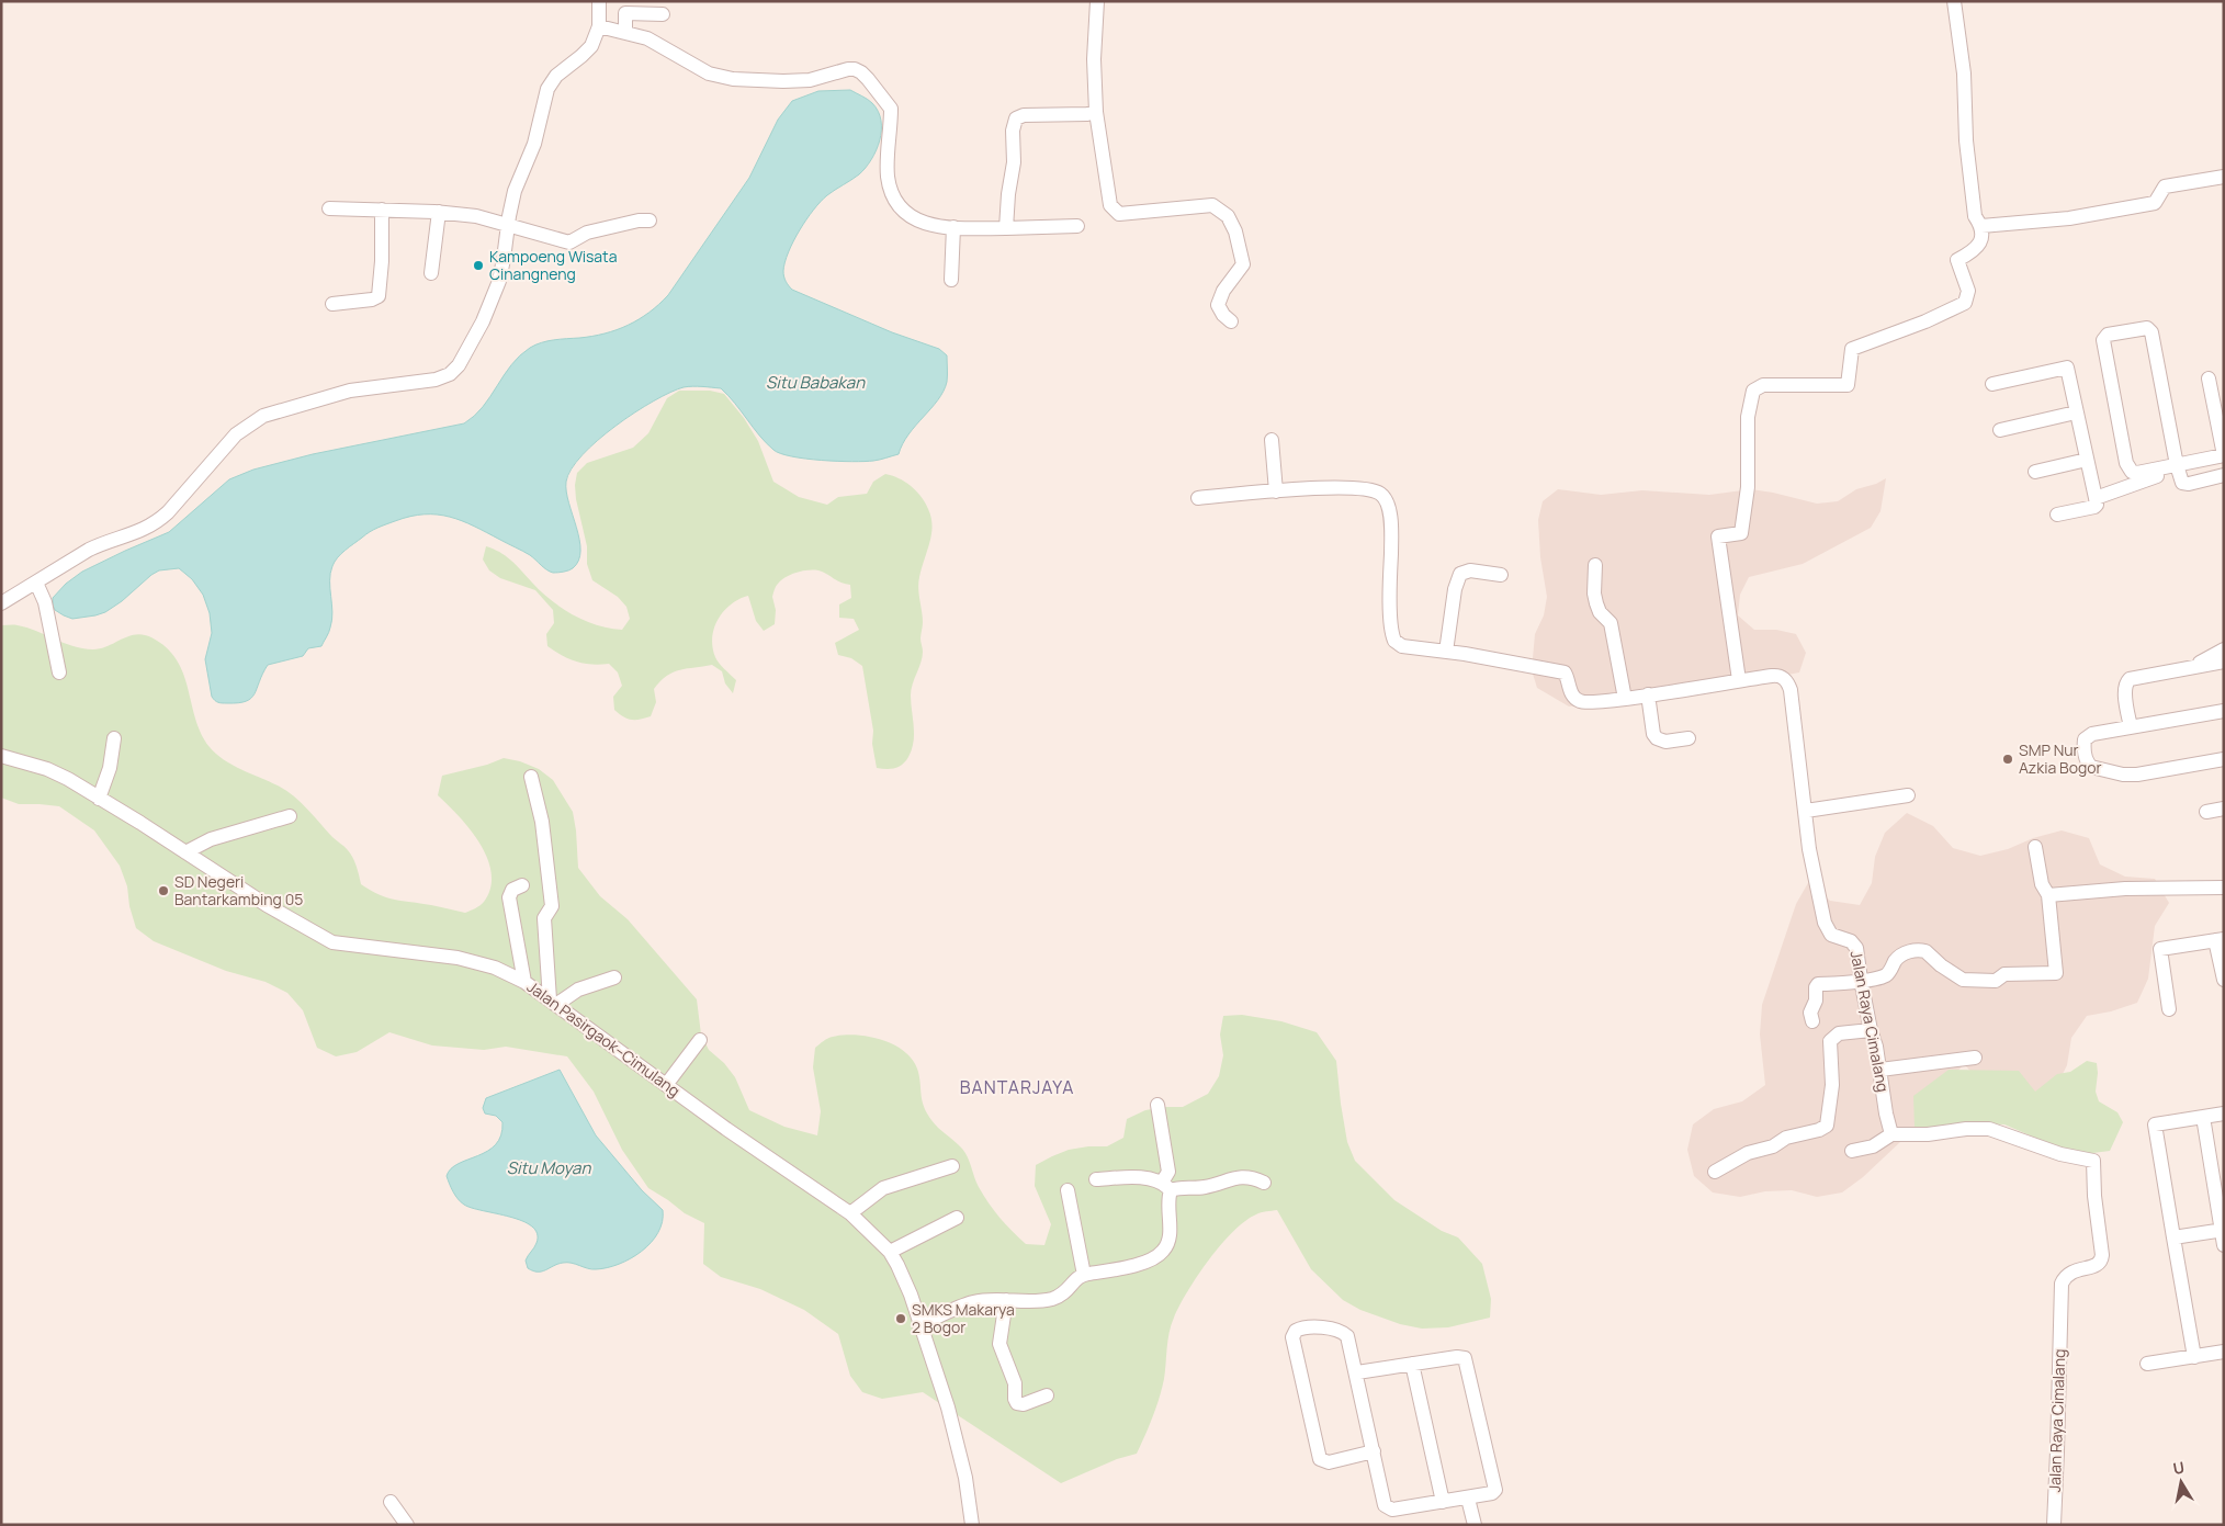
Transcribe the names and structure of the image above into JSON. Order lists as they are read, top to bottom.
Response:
{
  "streets": {
    "street": ["Jalan Raya Cimalang", "Jalan Pasirgaok–Cimulang"]
  },
  "districts": ["BANTARJAYA"],
  "water": ["Situ Babakan", "Situ Moyan"],
  "places": [
    "Kampoeng Wisata Cinangneng",
    "SMP Nur Azkia Bogor",
    "SD Negeri Bantarkambing 05",
    "SMKS Makarya 2 Bogor"
  ],
  "north": "top"
}
